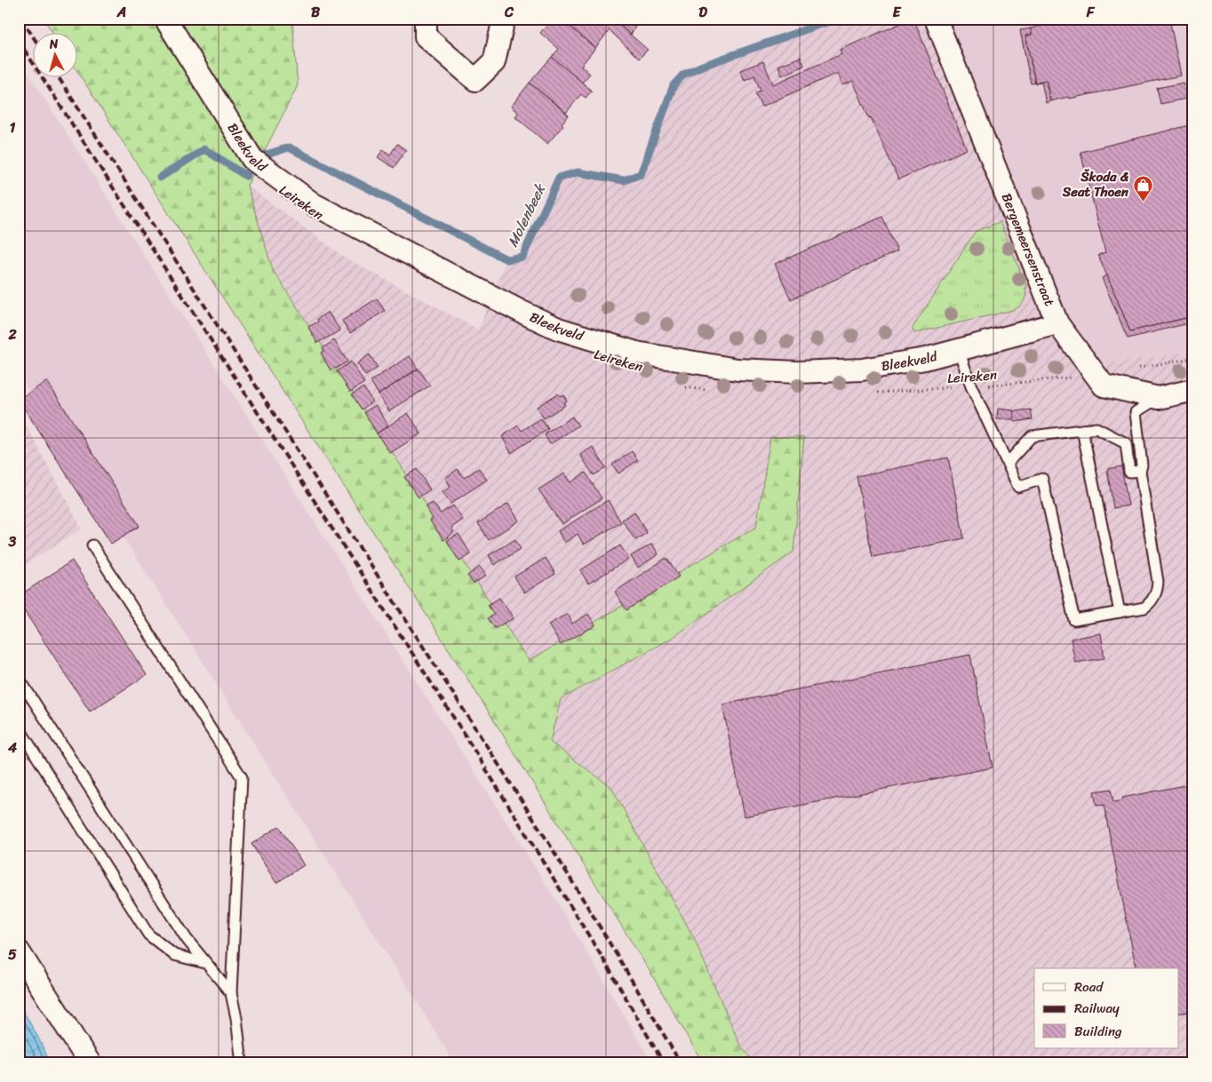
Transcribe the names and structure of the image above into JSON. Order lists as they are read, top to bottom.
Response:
{
  "streets": {
    "street": ["Bleekveld", "Bergemeersenstraat"],
    "path": ["Leireken"]
  },
  "crossings": [
    ["Bleekveld", "Bergemeersenstraat"],
    ["Leireken", "Bergemeersenstraat"]
  ],
  "water": ["Molenbeek"],
  "places": {
    "shop": ["Škoda & Seat Thoen"]
  },
  "legend": ["Road", "Railway", "Building"],
  "north": "top",
  "grid": {
    "columns": [
      "A",
      "B",
      "C",
      "D",
      "E",
      "F"
    ],
    "rows": [
      "1",
      "2",
      "3",
      "4",
      "5"
    ]
  }
}
